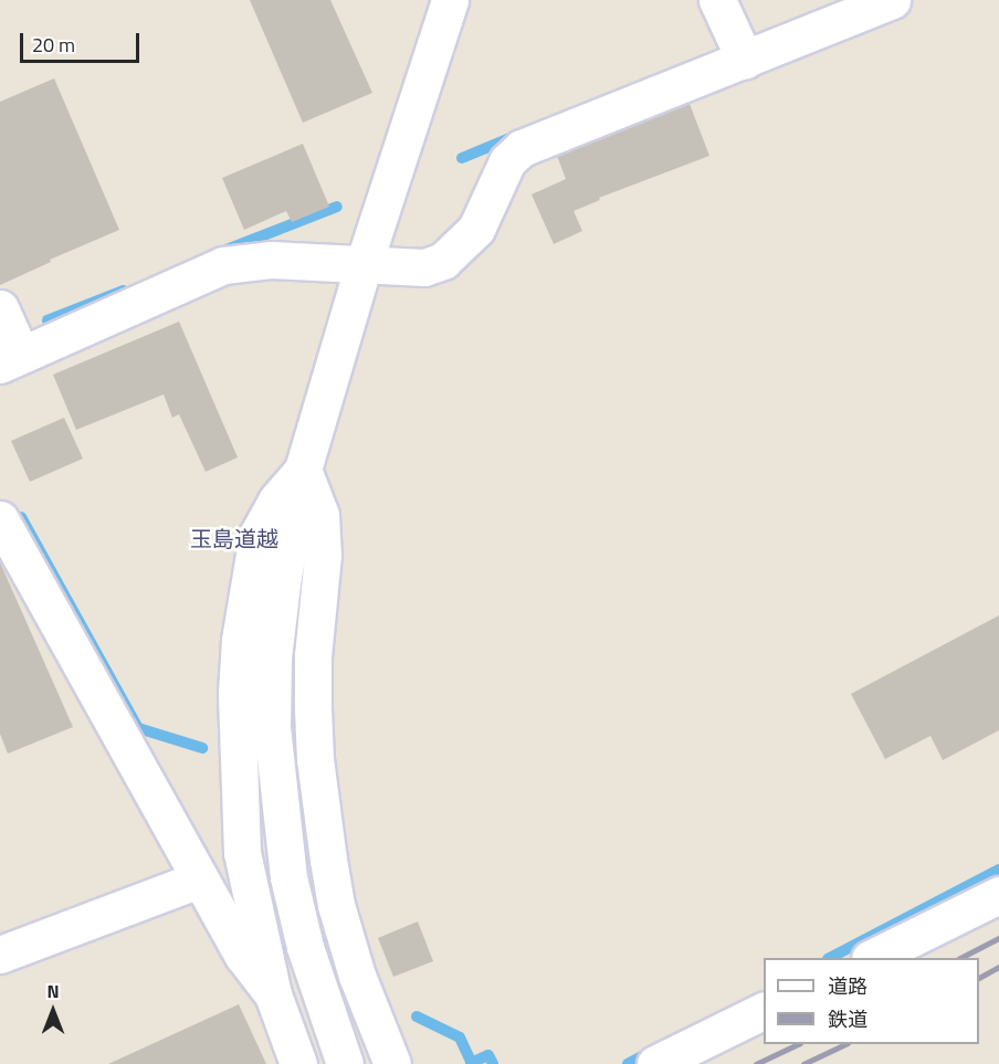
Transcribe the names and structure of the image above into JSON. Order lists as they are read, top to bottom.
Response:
{
  "districts": ["玉島道越"],
  "legend": ["道路", "鉄道"],
  "scale_bar": "20 m",
  "north": "top"
}
